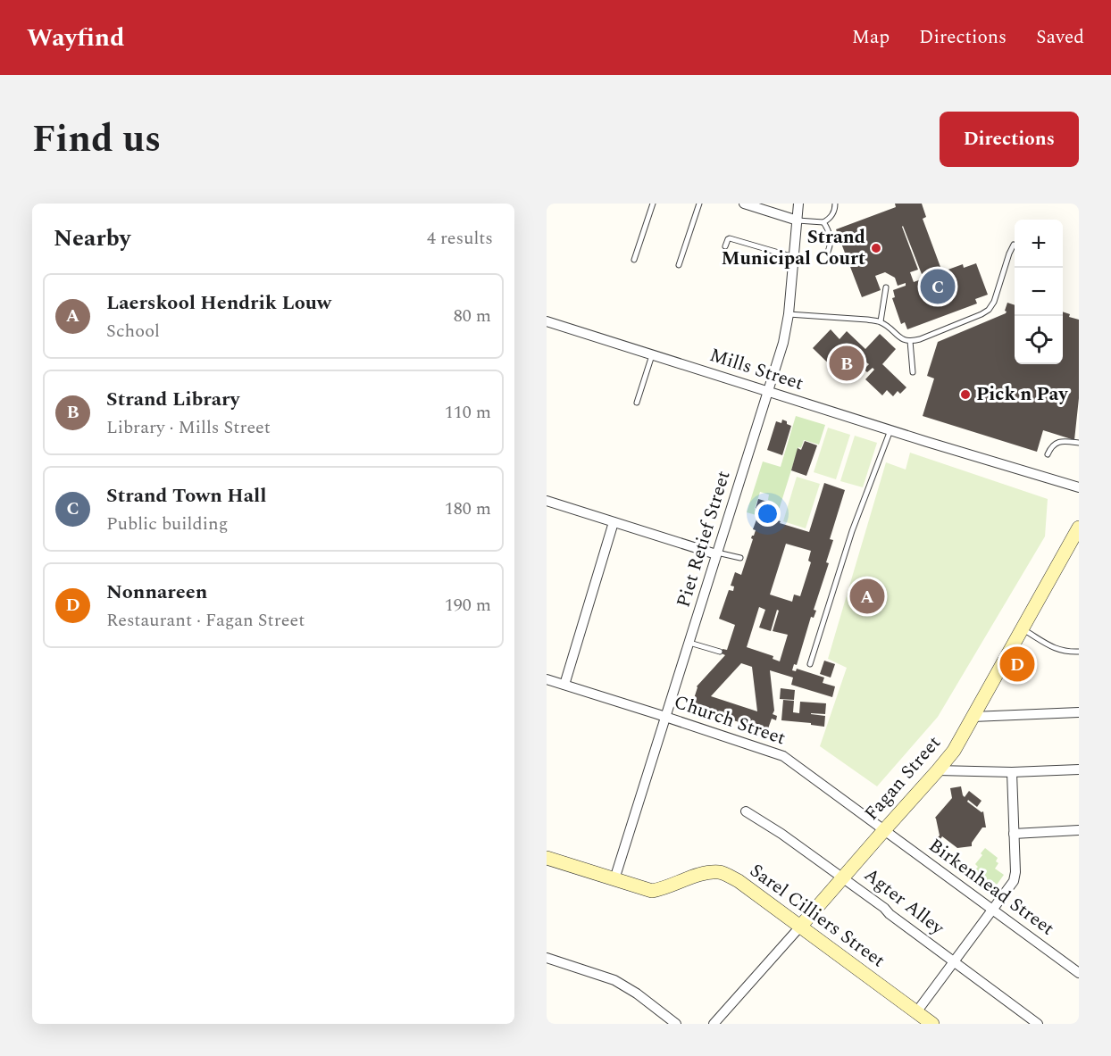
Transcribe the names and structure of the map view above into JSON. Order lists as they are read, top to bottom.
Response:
{
  "streets": {
    "street": [
      "Mills Street",
      "Piet Retief Street",
      "Church Street",
      "Fagan Street",
      "Birkenhead Street",
      "Agter Alley",
      "Sarel Cilliers Street"
    ]
  },
  "crossings": [
    ["Mills Street", "Piet Retief Street"],
    ["Piet Retief Street", "Church Street"],
    ["Piet Retief Street", "Sarel Cilliers Street"],
    ["Church Street", "Fagan Street"],
    ["Church Street", "Birkenhead Street"],
    ["Fagan Street", "Birkenhead Street"],
    ["Fagan Street", "Agter Alley"],
    ["Fagan Street", "Sarel Cilliers Street"]
  ],
  "places": ["Strand Municipal Court", "Pick n Pay"],
  "page": {
    "header": "Wayfind",
    "nav": ["Map", "Directions", "Saved"],
    "title": "Find us",
    "buttons": "Directions",
    "heading": ["Nearby", "4 results"],
    "map_buttons": ["+", "−"],
    "pins": [
      "C",
      "B",
      "A",
      "D"
    ],
    "list": [
      {
        "mark": "A",
        "name": "Laerskool Hendrik Louw",
        "note": "School",
        "value": "80 m"
      },
      {
        "mark": "B",
        "name": "Strand Library",
        "note": "Library · Mills Street",
        "value": "110 m"
      },
      {
        "mark": "C",
        "name": "Strand Town Hall",
        "note": "Public building",
        "value": "180 m"
      },
      {
        "mark": "D",
        "name": "Nonnareen",
        "note": "Restaurant · Fagan Street",
        "value": "190 m"
      }
    ]
  }
}
